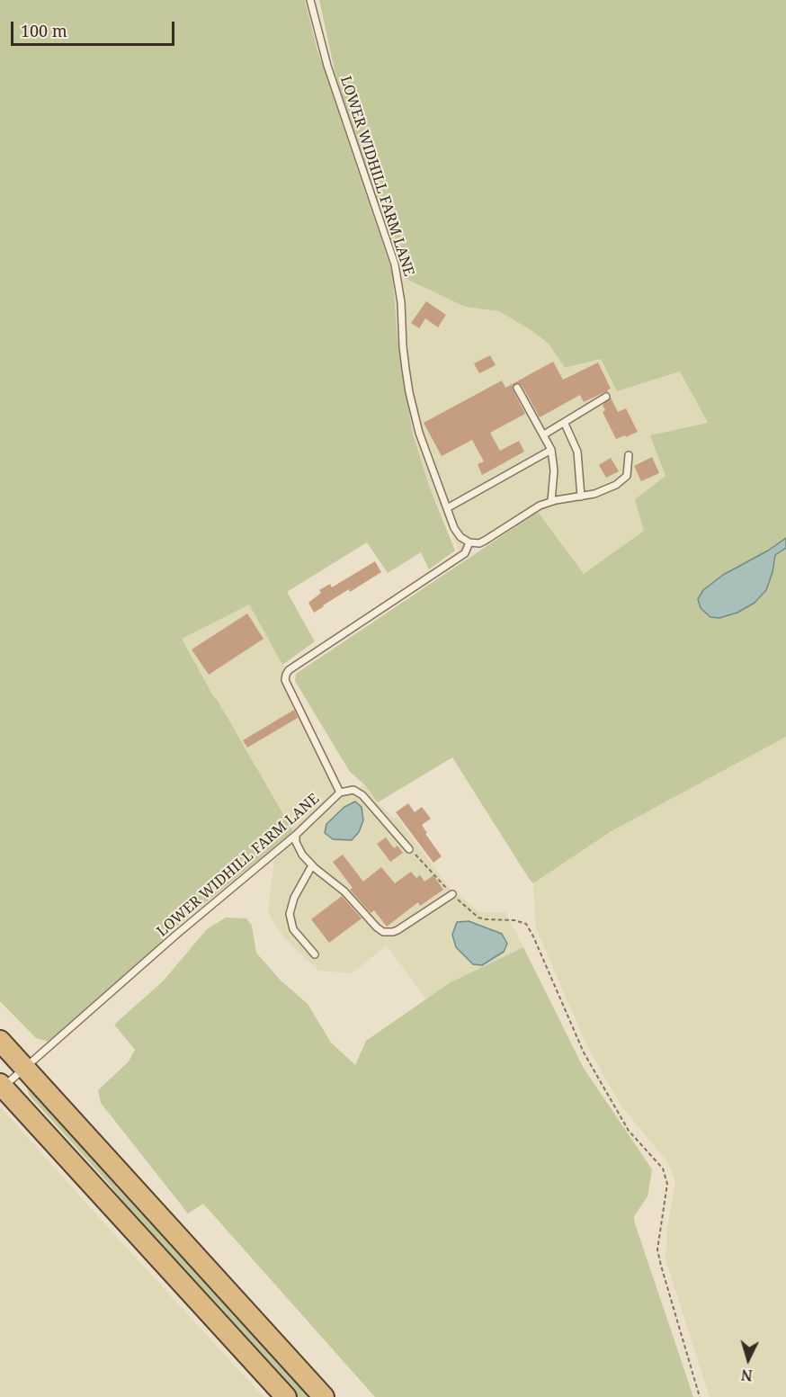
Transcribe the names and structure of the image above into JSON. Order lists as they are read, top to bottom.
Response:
{
  "streets": {
    "lane": ["LOWER WIDHILL FARM LANE"]
  },
  "scale_bar": "100 m",
  "north": "bottom"
}
